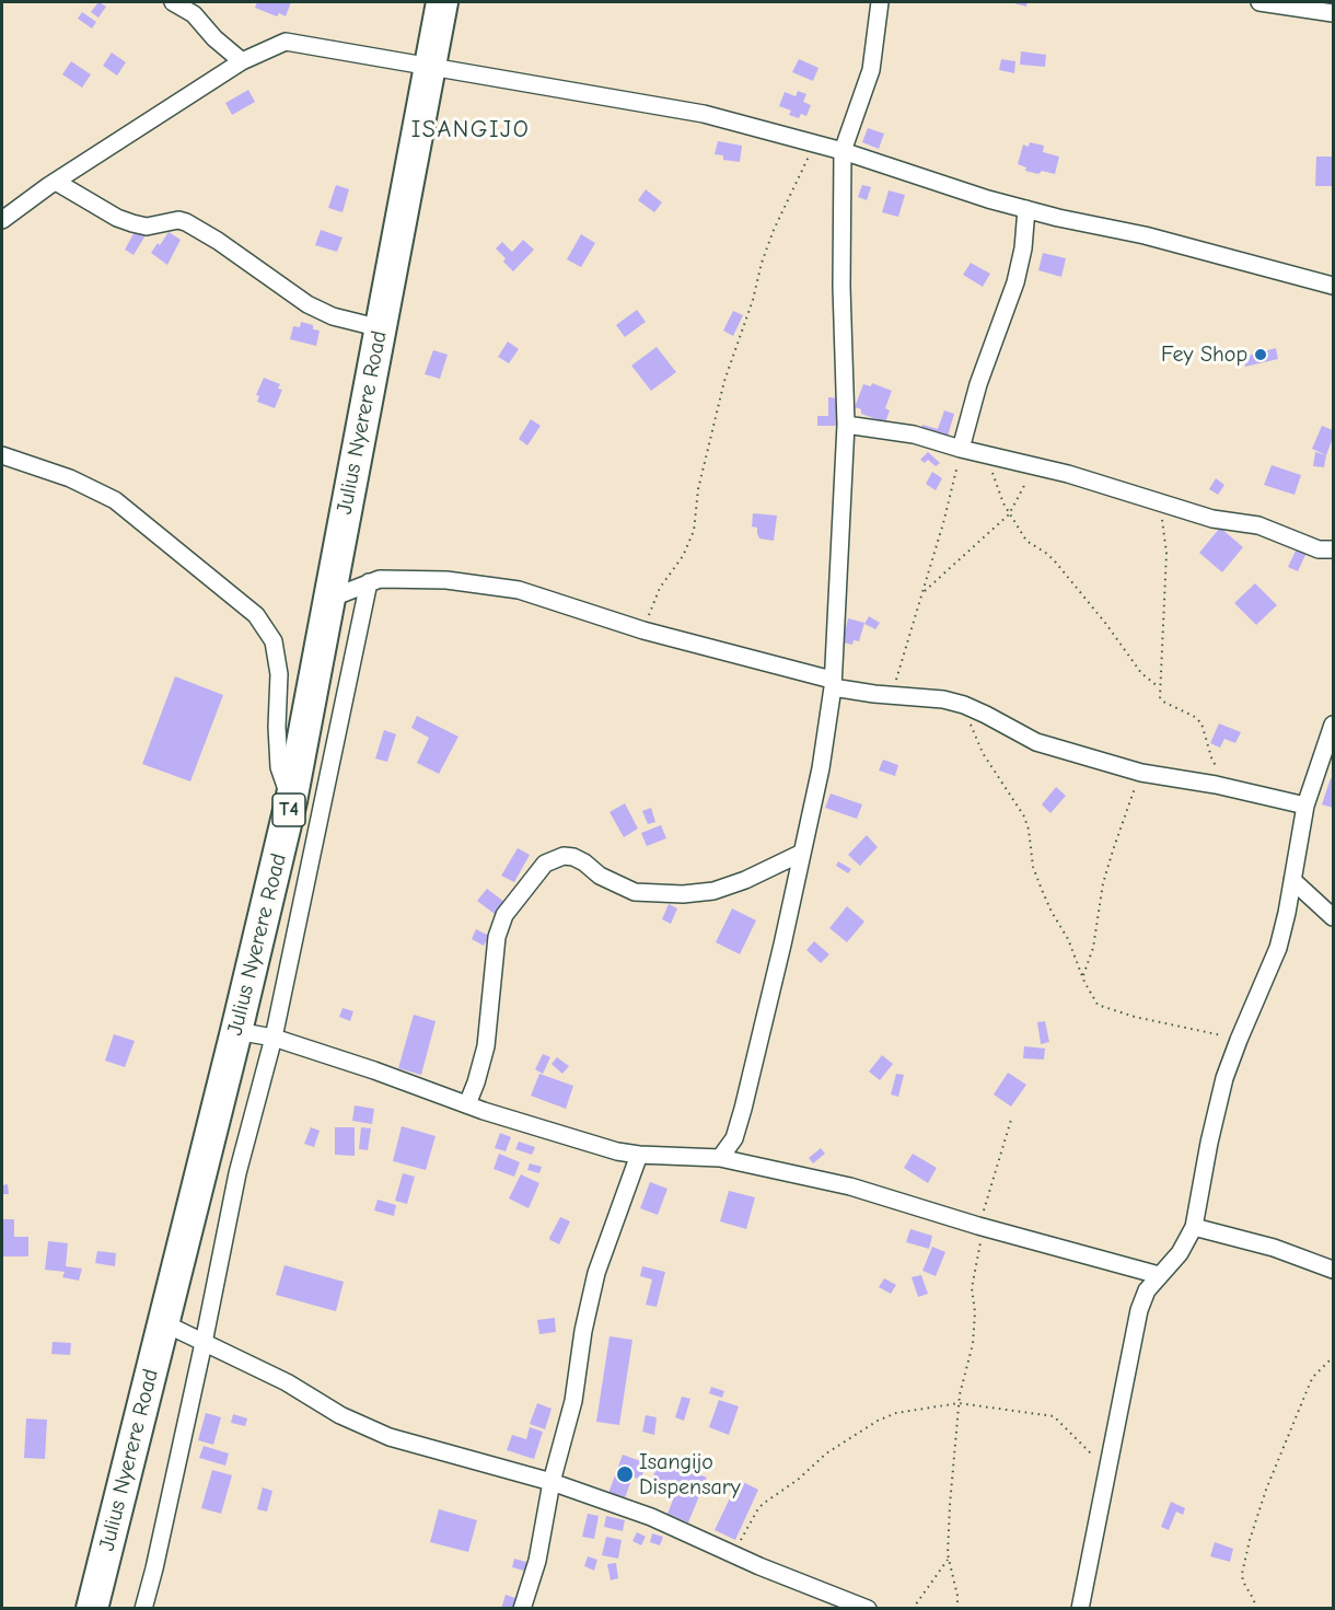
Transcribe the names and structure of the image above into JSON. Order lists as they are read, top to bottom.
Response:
{
  "streets": {
    "highway": ["Julius Nyerere Road", "T4"]
  },
  "districts": ["ISANGIJO"],
  "places": ["Fey Shop", "Isangijo Dispensary"]
}
